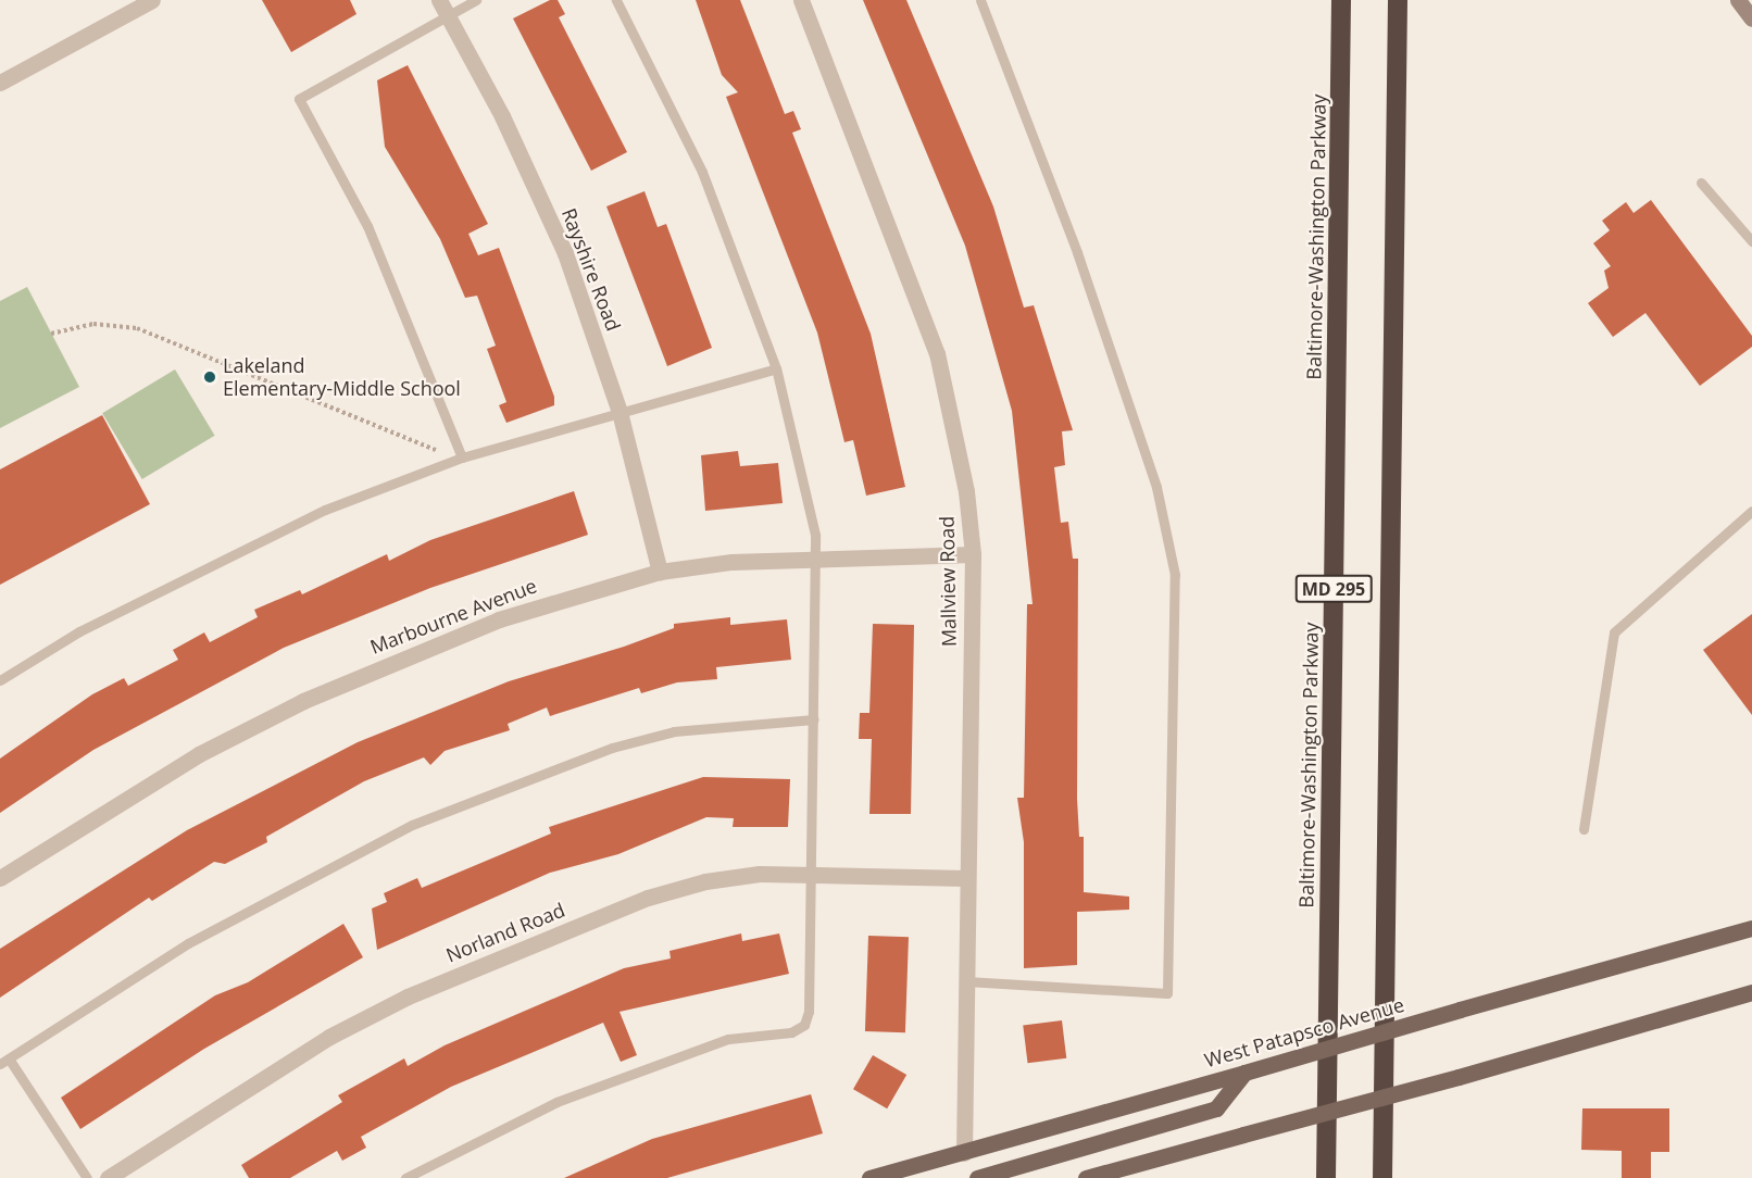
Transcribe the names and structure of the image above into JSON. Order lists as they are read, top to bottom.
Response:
{
  "streets": {
    "highway": ["Baltimore-Washington Parkway", "MD 295"],
    "main road": ["West Patapsco Avenue"],
    "street": [
      "Rayshire Road",
      "Mallview Road",
      "Marbourne Avenue",
      "Norland Road"
    ]
  },
  "crossings": [
    ["Rayshire Road", "Marbourne Avenue"],
    ["Mallview Road", "Marbourne Avenue"],
    ["Mallview Road", "Norland Road"],
    ["Mallview Road", "West Patapsco Avenue"]
  ],
  "places": ["Lakeland Elementary-Middle School"]
}
